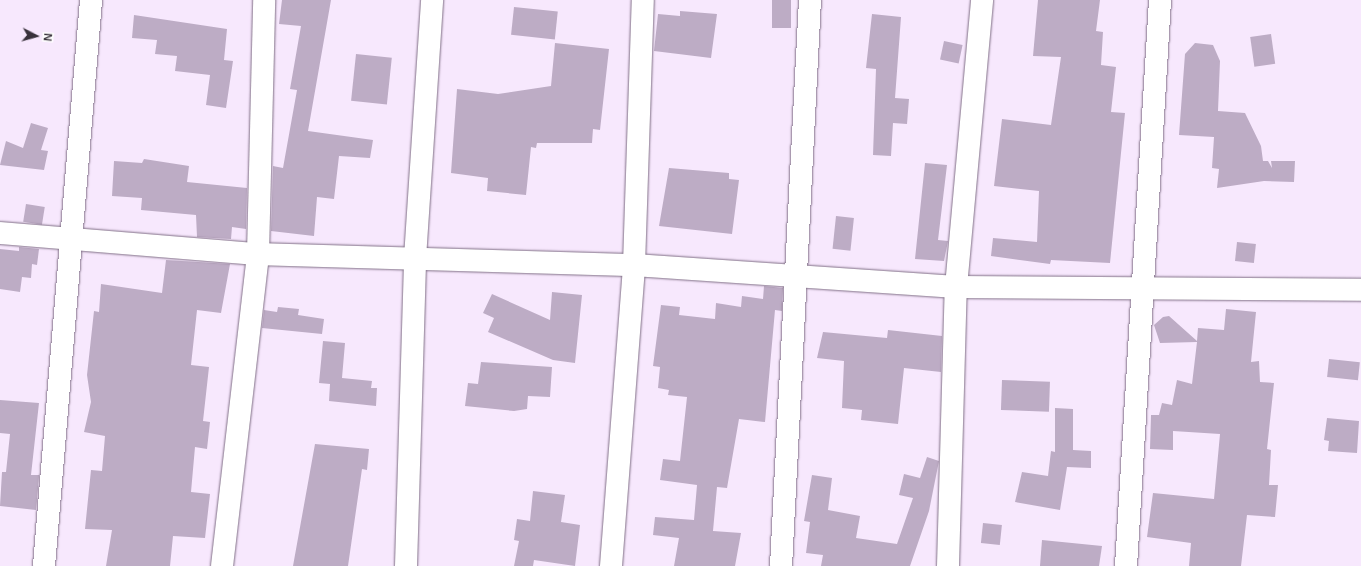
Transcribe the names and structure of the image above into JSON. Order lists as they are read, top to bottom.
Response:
{
  "north": "right"
}
